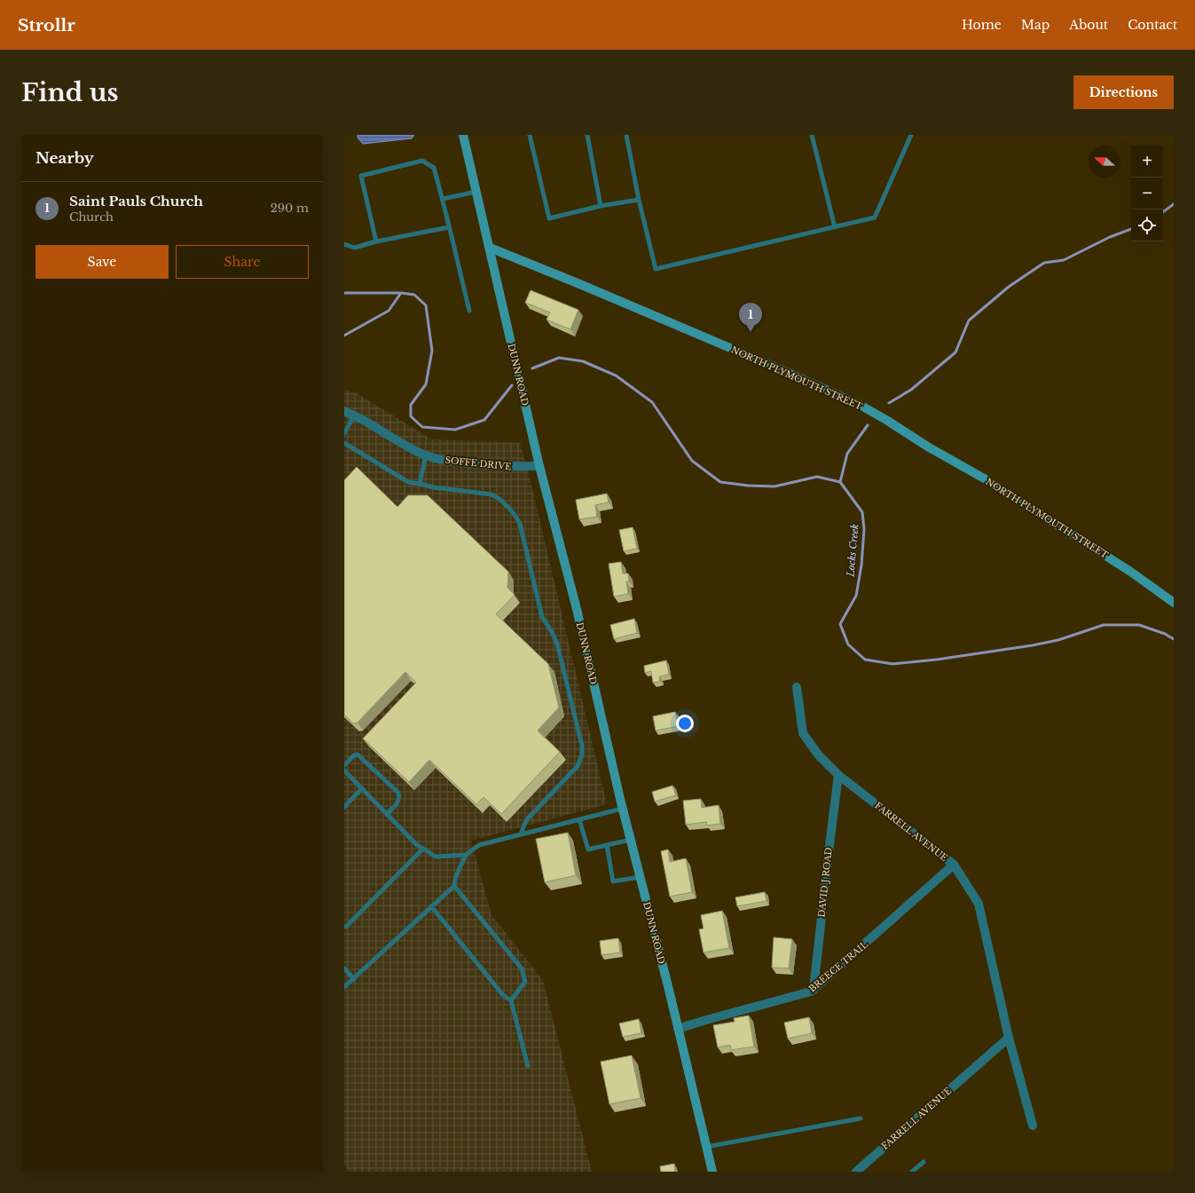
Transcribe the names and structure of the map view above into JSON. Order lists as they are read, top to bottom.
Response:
{
  "streets": {
    "main road": ["DUNN ROAD", "NORTH PLYMOUTH STREET"],
    "street": [
      "SOFFE DRIVE",
      "FARRELL AVENUE",
      "DAVID J ROAD",
      "BREECE TRAIL"
    ]
  },
  "crossings": [
    ["DUNN ROAD", "NORTH PLYMOUTH STREET"],
    ["DUNN ROAD", "SOFFE DRIVE"],
    ["DUNN ROAD", "BREECE TRAIL"],
    ["FARRELL AVENUE", "DAVID J ROAD"],
    ["FARRELL AVENUE", "BREECE TRAIL"],
    ["DAVID J ROAD", "BREECE TRAIL"]
  ],
  "water": ["Locks Creek"],
  "north": "left",
  "page": {
    "header": "Strollr",
    "nav": [
      "Home",
      "Map",
      "About",
      "Contact"
    ],
    "buttons": [
      "Directions",
      ["Save", "Share"]
    ],
    "title": "Find us",
    "heading": "Nearby",
    "map_buttons": ["+", "−"],
    "list": [
      {
        "mark": "1",
        "name": "Saint Pauls Church",
        "note": "Church",
        "value": "290 m"
      }
    ],
    "pins": "1"
  }
}
